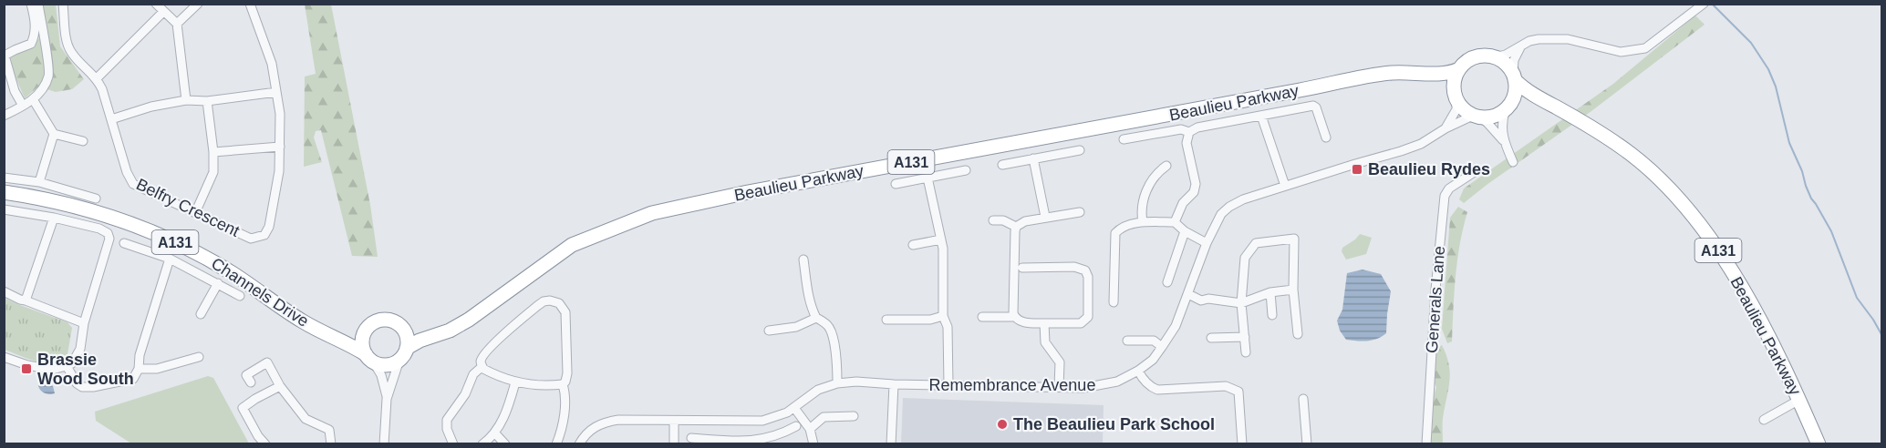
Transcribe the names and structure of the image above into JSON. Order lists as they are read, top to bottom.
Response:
{
  "streets": {
    "highway": ["Beaulieu Parkway", "A131", "Channels Drive"],
    "street": ["Belfry Crescent", "Generals Lane", "Remembrance Avenue"]
  },
  "crossings": [
    ["Beaulieu Parkway", "Channels Drive"],
    ["Beaulieu Parkway", "Remembrance Avenue"]
  ],
  "places": {
    "transit": ["Beaulieu Rydes", "Brassie Wood South"],
    "other": ["The Beaulieu Park School"]
  }
}
